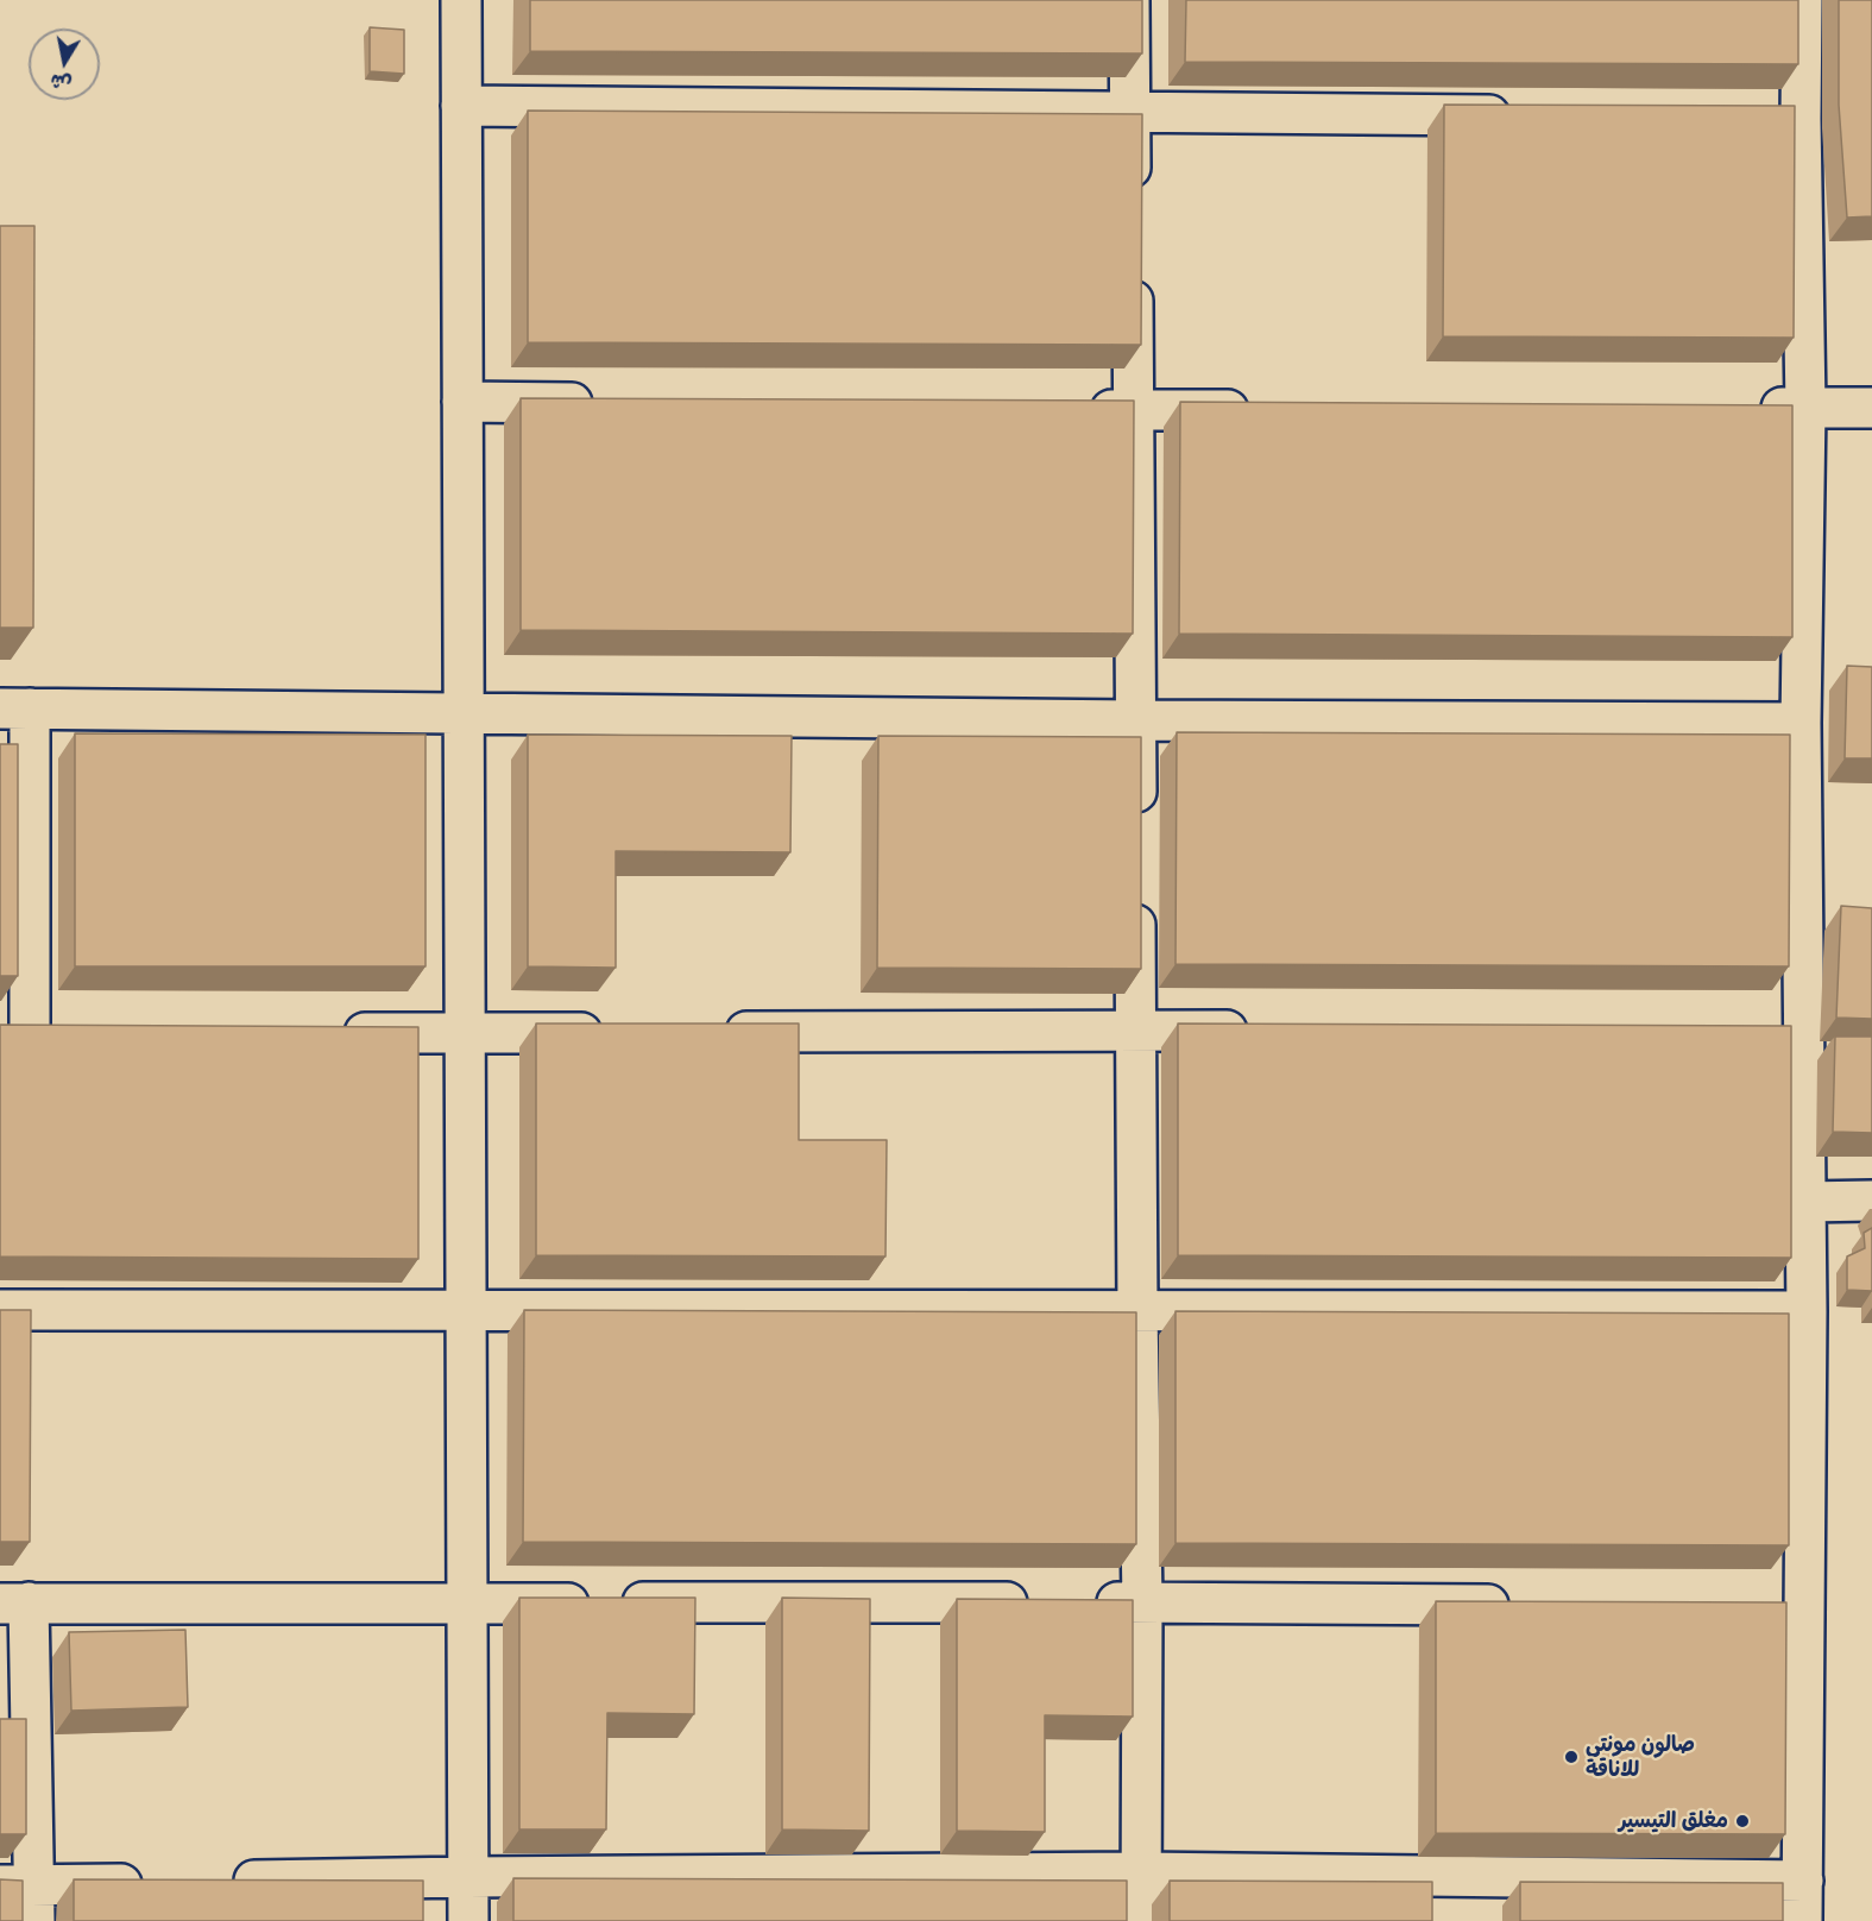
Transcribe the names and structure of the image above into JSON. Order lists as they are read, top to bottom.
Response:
{
  "places": ["صالون مونتي للاناقة", "مغلق التيسير"],
  "north": "bottom"
}
